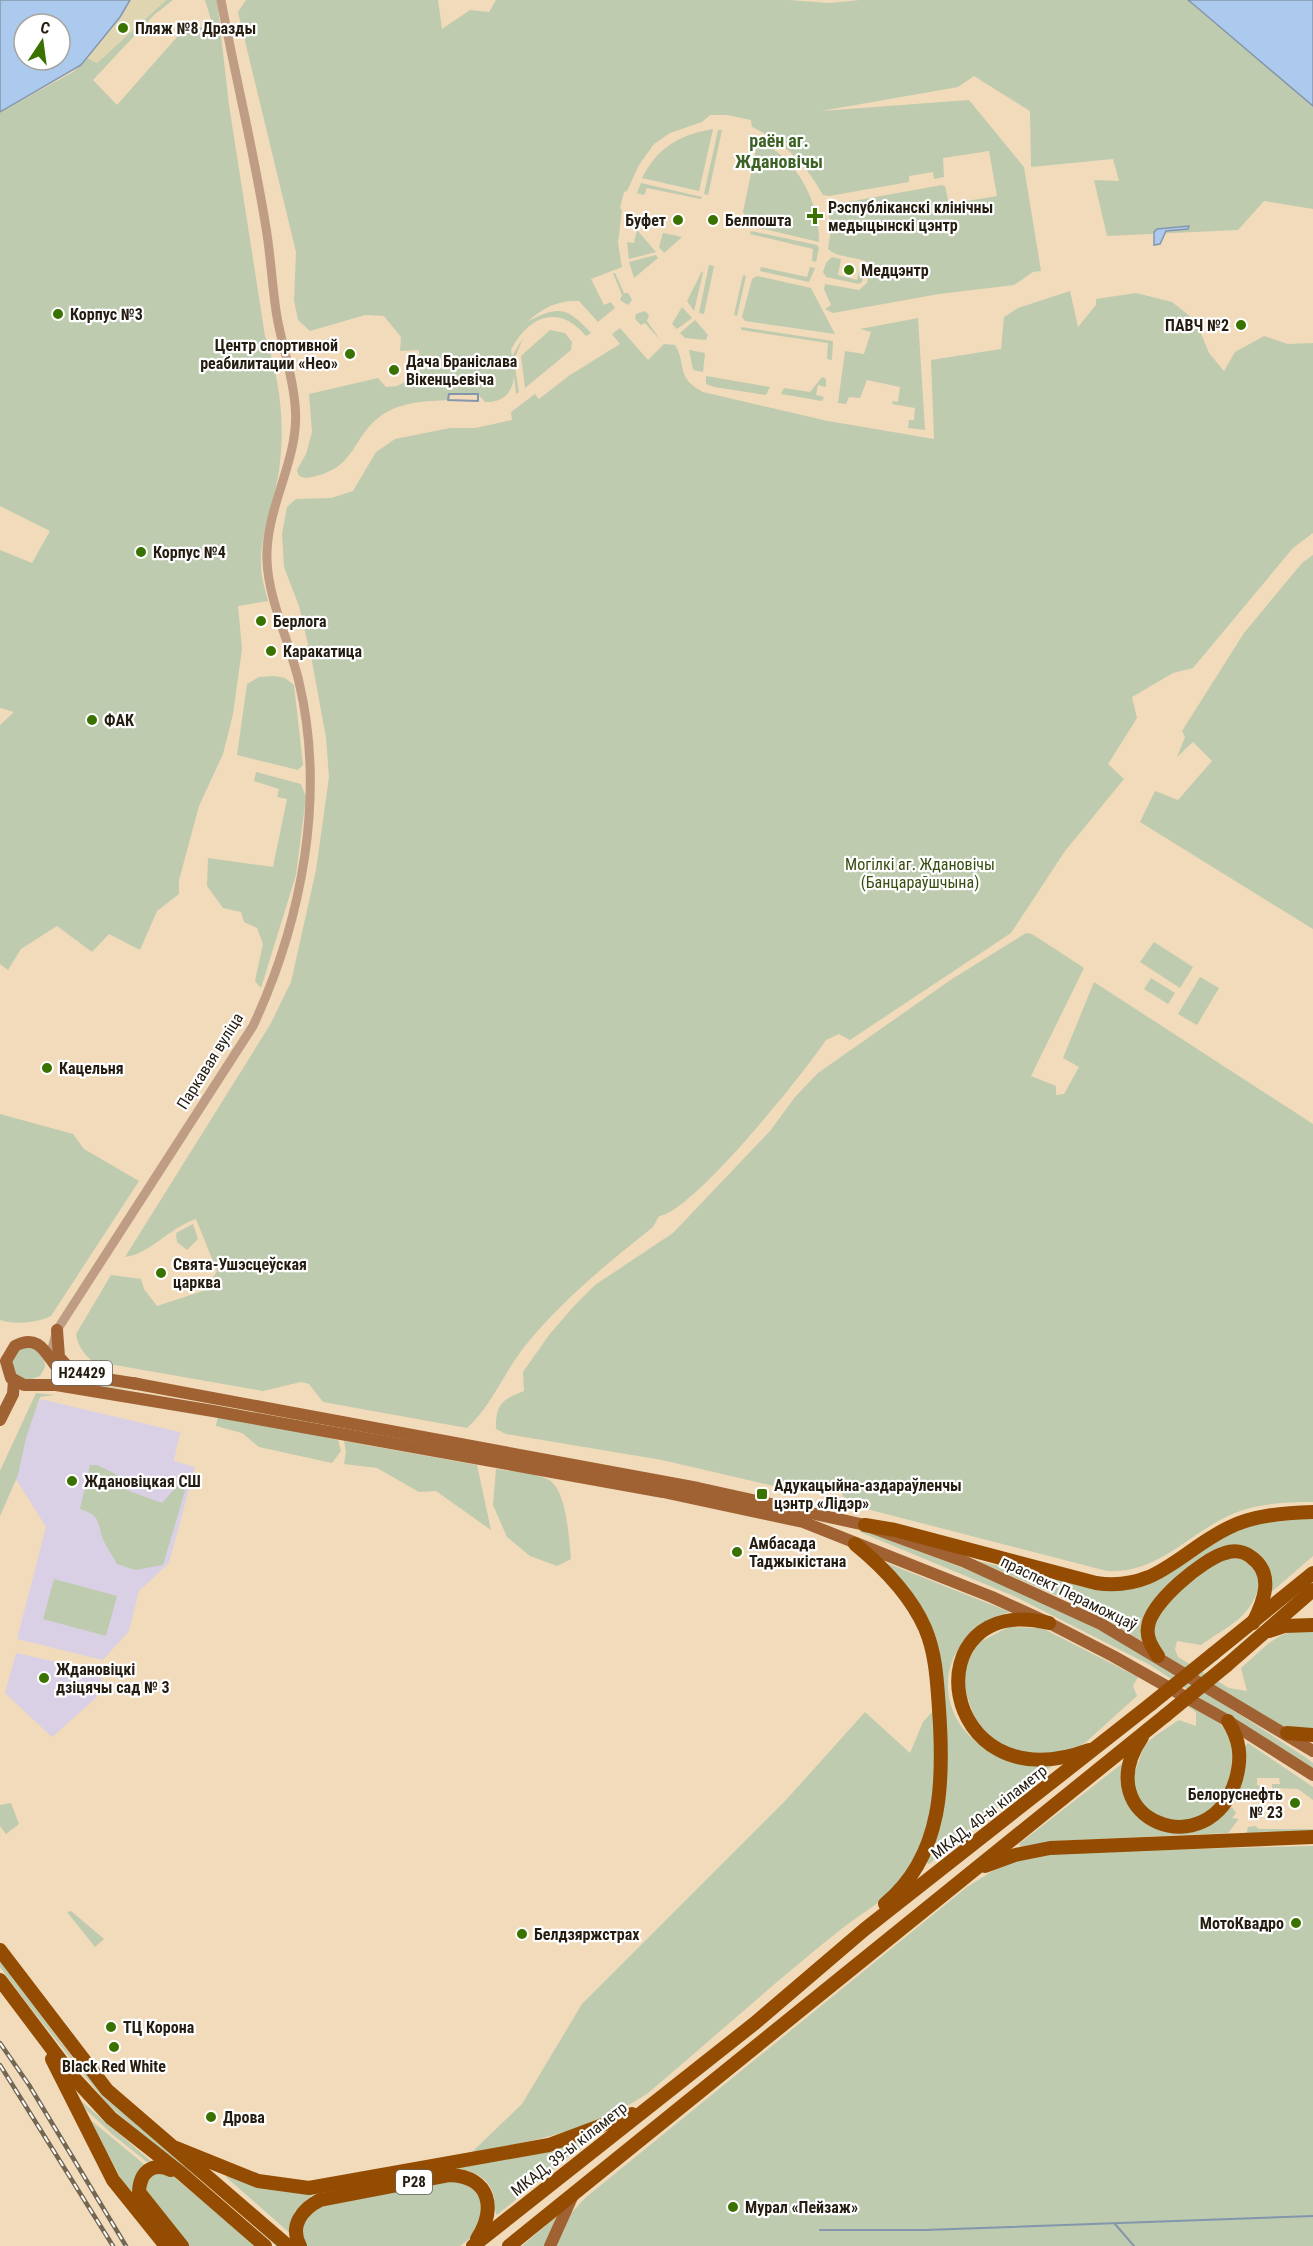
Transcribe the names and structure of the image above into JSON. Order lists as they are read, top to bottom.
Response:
{
  "streets": {
    "highway": ["МКАД, 40-ы кіламетр", "МКАД, 39-ы кіламетр", "Р28"],
    "main road": ["Н24429", "праспект Пераможцаў"],
    "street": ["Паркавая вуліца"]
  },
  "crossings": [
    ["Паркавая вуліца", "Н24429"],
    ["Н24429", "праспект Пераможцаў"],
    ["МКАД, 40-ы кіламетр", "МКАД, 39-ы кіламетр"],
    ["МКАД, 39-ы кіламетр", "Р28"]
  ],
  "districts": ["раён аг. Ждановічы"],
  "parks": ["Могілкі аг. Ждановічы (Банцараўшчына)"],
  "places": {
    "other": [
      "Пляж №8 Дразды",
      "Буфет",
      "Белпошта",
      "Медцэнтр",
      "Корпус №3",
      "ПАВЧ №2",
      "Центр спортивной реабилитации «Нео»",
      "Дача Браніслава Вікенцьевіча",
      "Корпус №4",
      "Берлога",
      "Каракатица",
      "ФАК",
      "Кацельня",
      "Свята-Ушэсцеўская царква",
      "Ждановіцкая СШ",
      "Амбасада Таджыкістана",
      "Ждановіцкі дзіцячы сад № 3",
      "Белоруснефть № 23",
      "МотоКвадро",
      "Белдзяржстрах",
      "ТЦ Корона",
      "Black Red White",
      "Дрова",
      "Мурал «Пейзаж»"
    ],
    "health": ["Рэспубліканскі клінічны медыцынскі цэнтр"],
    "transit": ["Адукацыйна-аздараўленчы цэнтр «Лідэр»"]
  },
  "north": "top"
}
